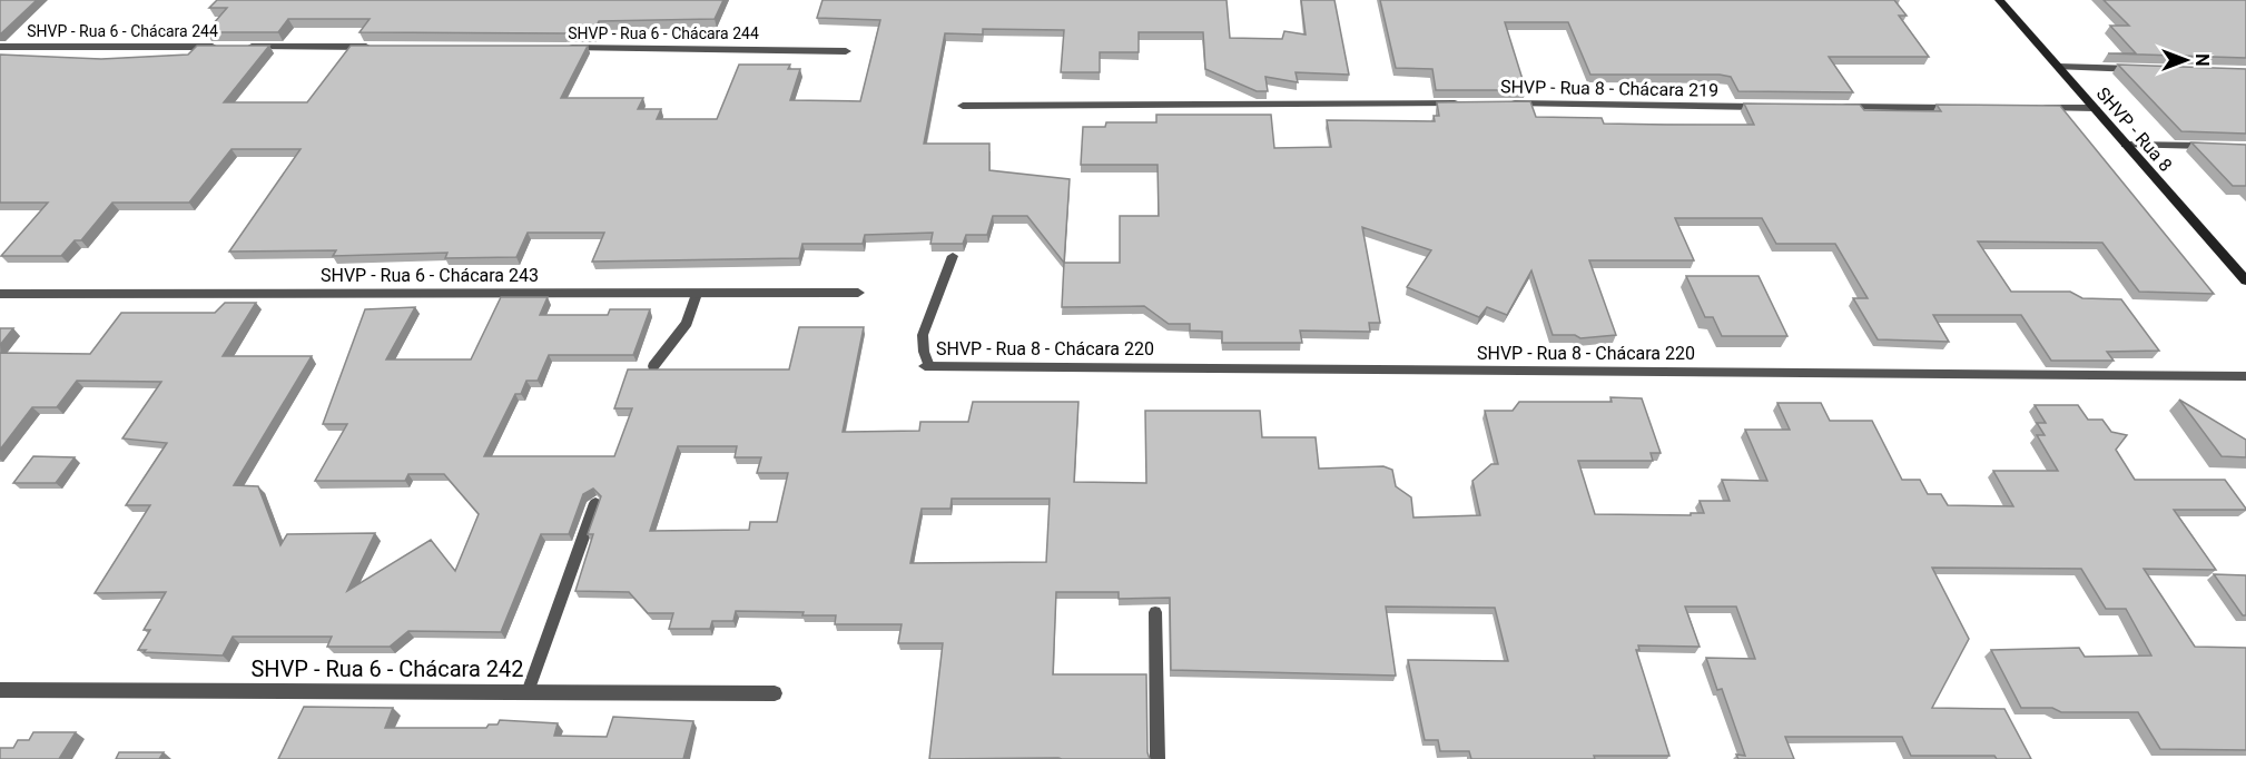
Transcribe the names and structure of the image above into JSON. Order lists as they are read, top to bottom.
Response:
{
  "streets": {
    "street": [
      "SHVP - Rua 6 - Chácara 244",
      "SHVP - Rua 8 - Chácara 219",
      "SHVP - Rua 8",
      "SHVP - Rua 6 - Chácara 243",
      "SHVP - Rua 8 - Chácara 220",
      "SHVP - Rua 6 - Chácara 242"
    ]
  },
  "north": "right"
}
